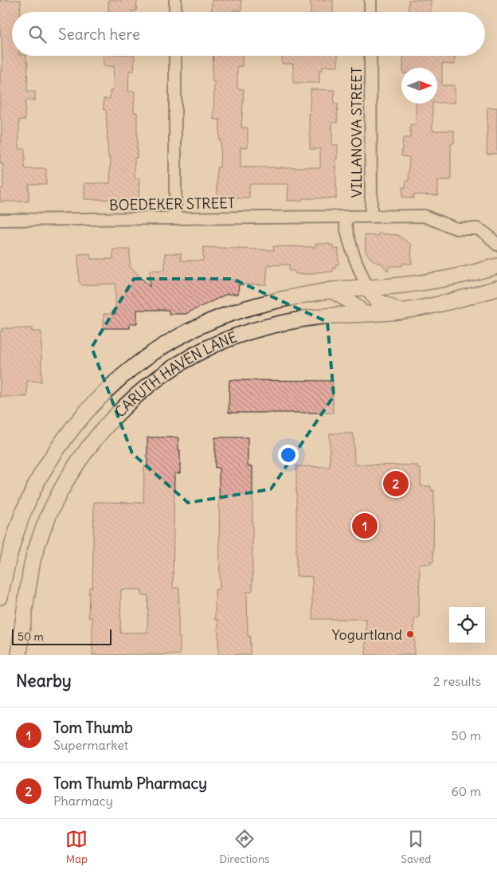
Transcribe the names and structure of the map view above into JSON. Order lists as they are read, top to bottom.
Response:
{
  "streets": {
    "main road": ["CARUTH HAVEN LANE"],
    "street": ["VILLANOVA STREET", "BOEDEKER STREET"]
  },
  "crossings": [
    ["VILLANOVA STREET", "BOEDEKER STREET"]
  ],
  "places": ["Yogurtland"],
  "scale_bar": "50 m",
  "north": "right",
  "page": {
    "search": "Search here",
    "pins": ["2", "1"],
    "scale": "50 m",
    "heading": ["Nearby", "2 results"],
    "list": [
      {
        "mark": "1",
        "name": "Tom Thumb",
        "note": "Supermarket",
        "value": "50 m"
      },
      {
        "mark": "2",
        "name": "Tom Thumb Pharmacy",
        "note": "Pharmacy",
        "value": "60 m"
      }
    ],
    "nav": ["Map", "Directions", "Saved"]
  }
}
